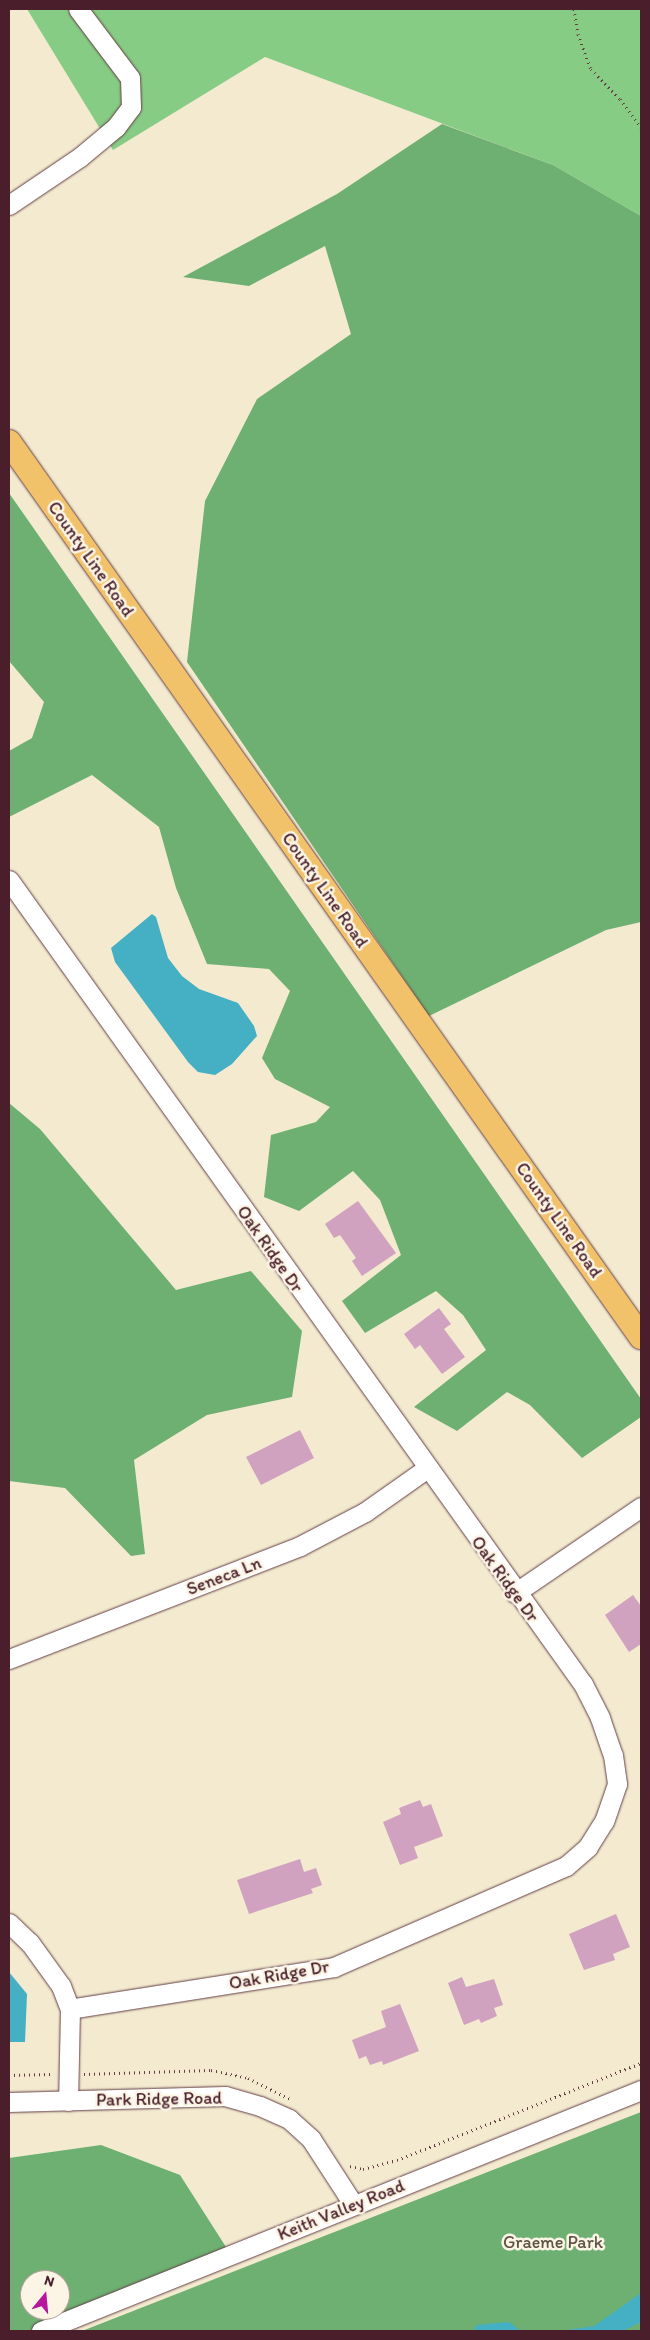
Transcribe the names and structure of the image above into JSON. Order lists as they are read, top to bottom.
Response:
{
  "streets": {
    "main road": ["County Line Road"],
    "street": [
      "Oak Ridge Dr",
      "Seneca Ln",
      "Park Ridge Road",
      "Keith Valley Road"
    ]
  },
  "crossings": [
    ["Oak Ridge Dr", "Seneca Ln"],
    ["Park Ridge Road", "Keith Valley Road"]
  ],
  "parks": ["Graeme Park"],
  "north": "top"
}
